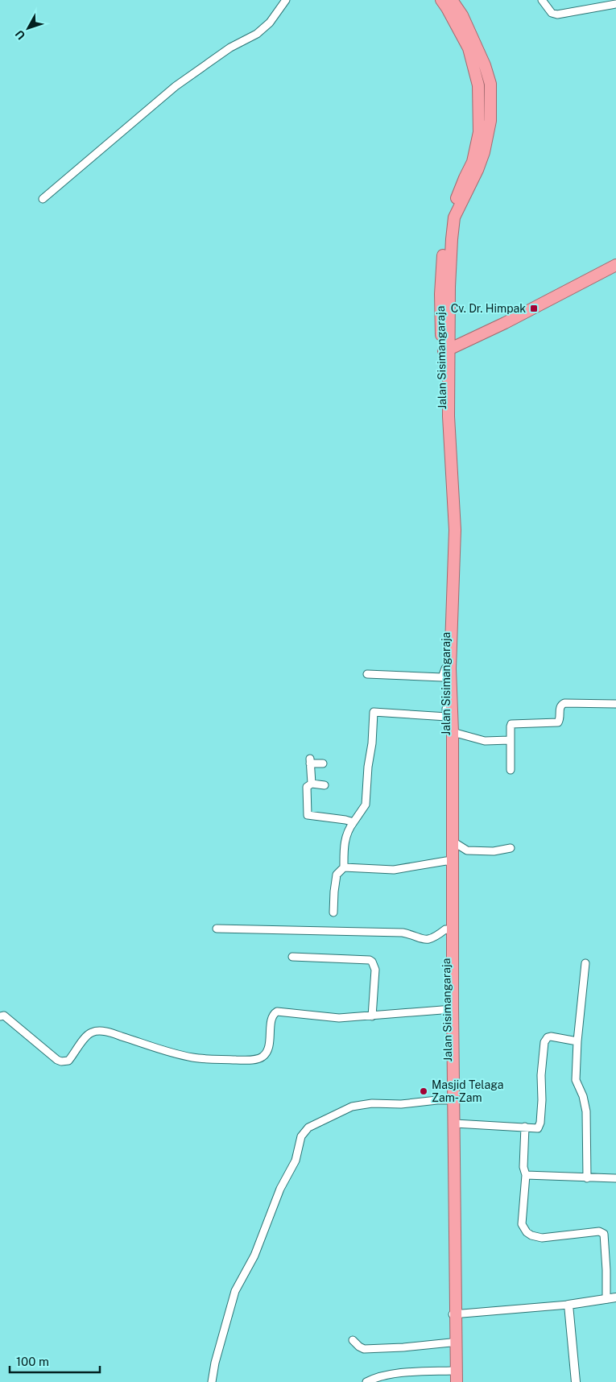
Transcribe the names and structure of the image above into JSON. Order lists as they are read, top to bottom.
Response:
{
  "streets": {
    "highway": ["Jalan Sisimangaraja"]
  },
  "places": {
    "transit": ["Cv. Dr. Himpak"],
    "other": ["Masjid Telaga Zam-Zam"]
  },
  "scale_bar": "100 m",
  "north": "bottom left"
}
